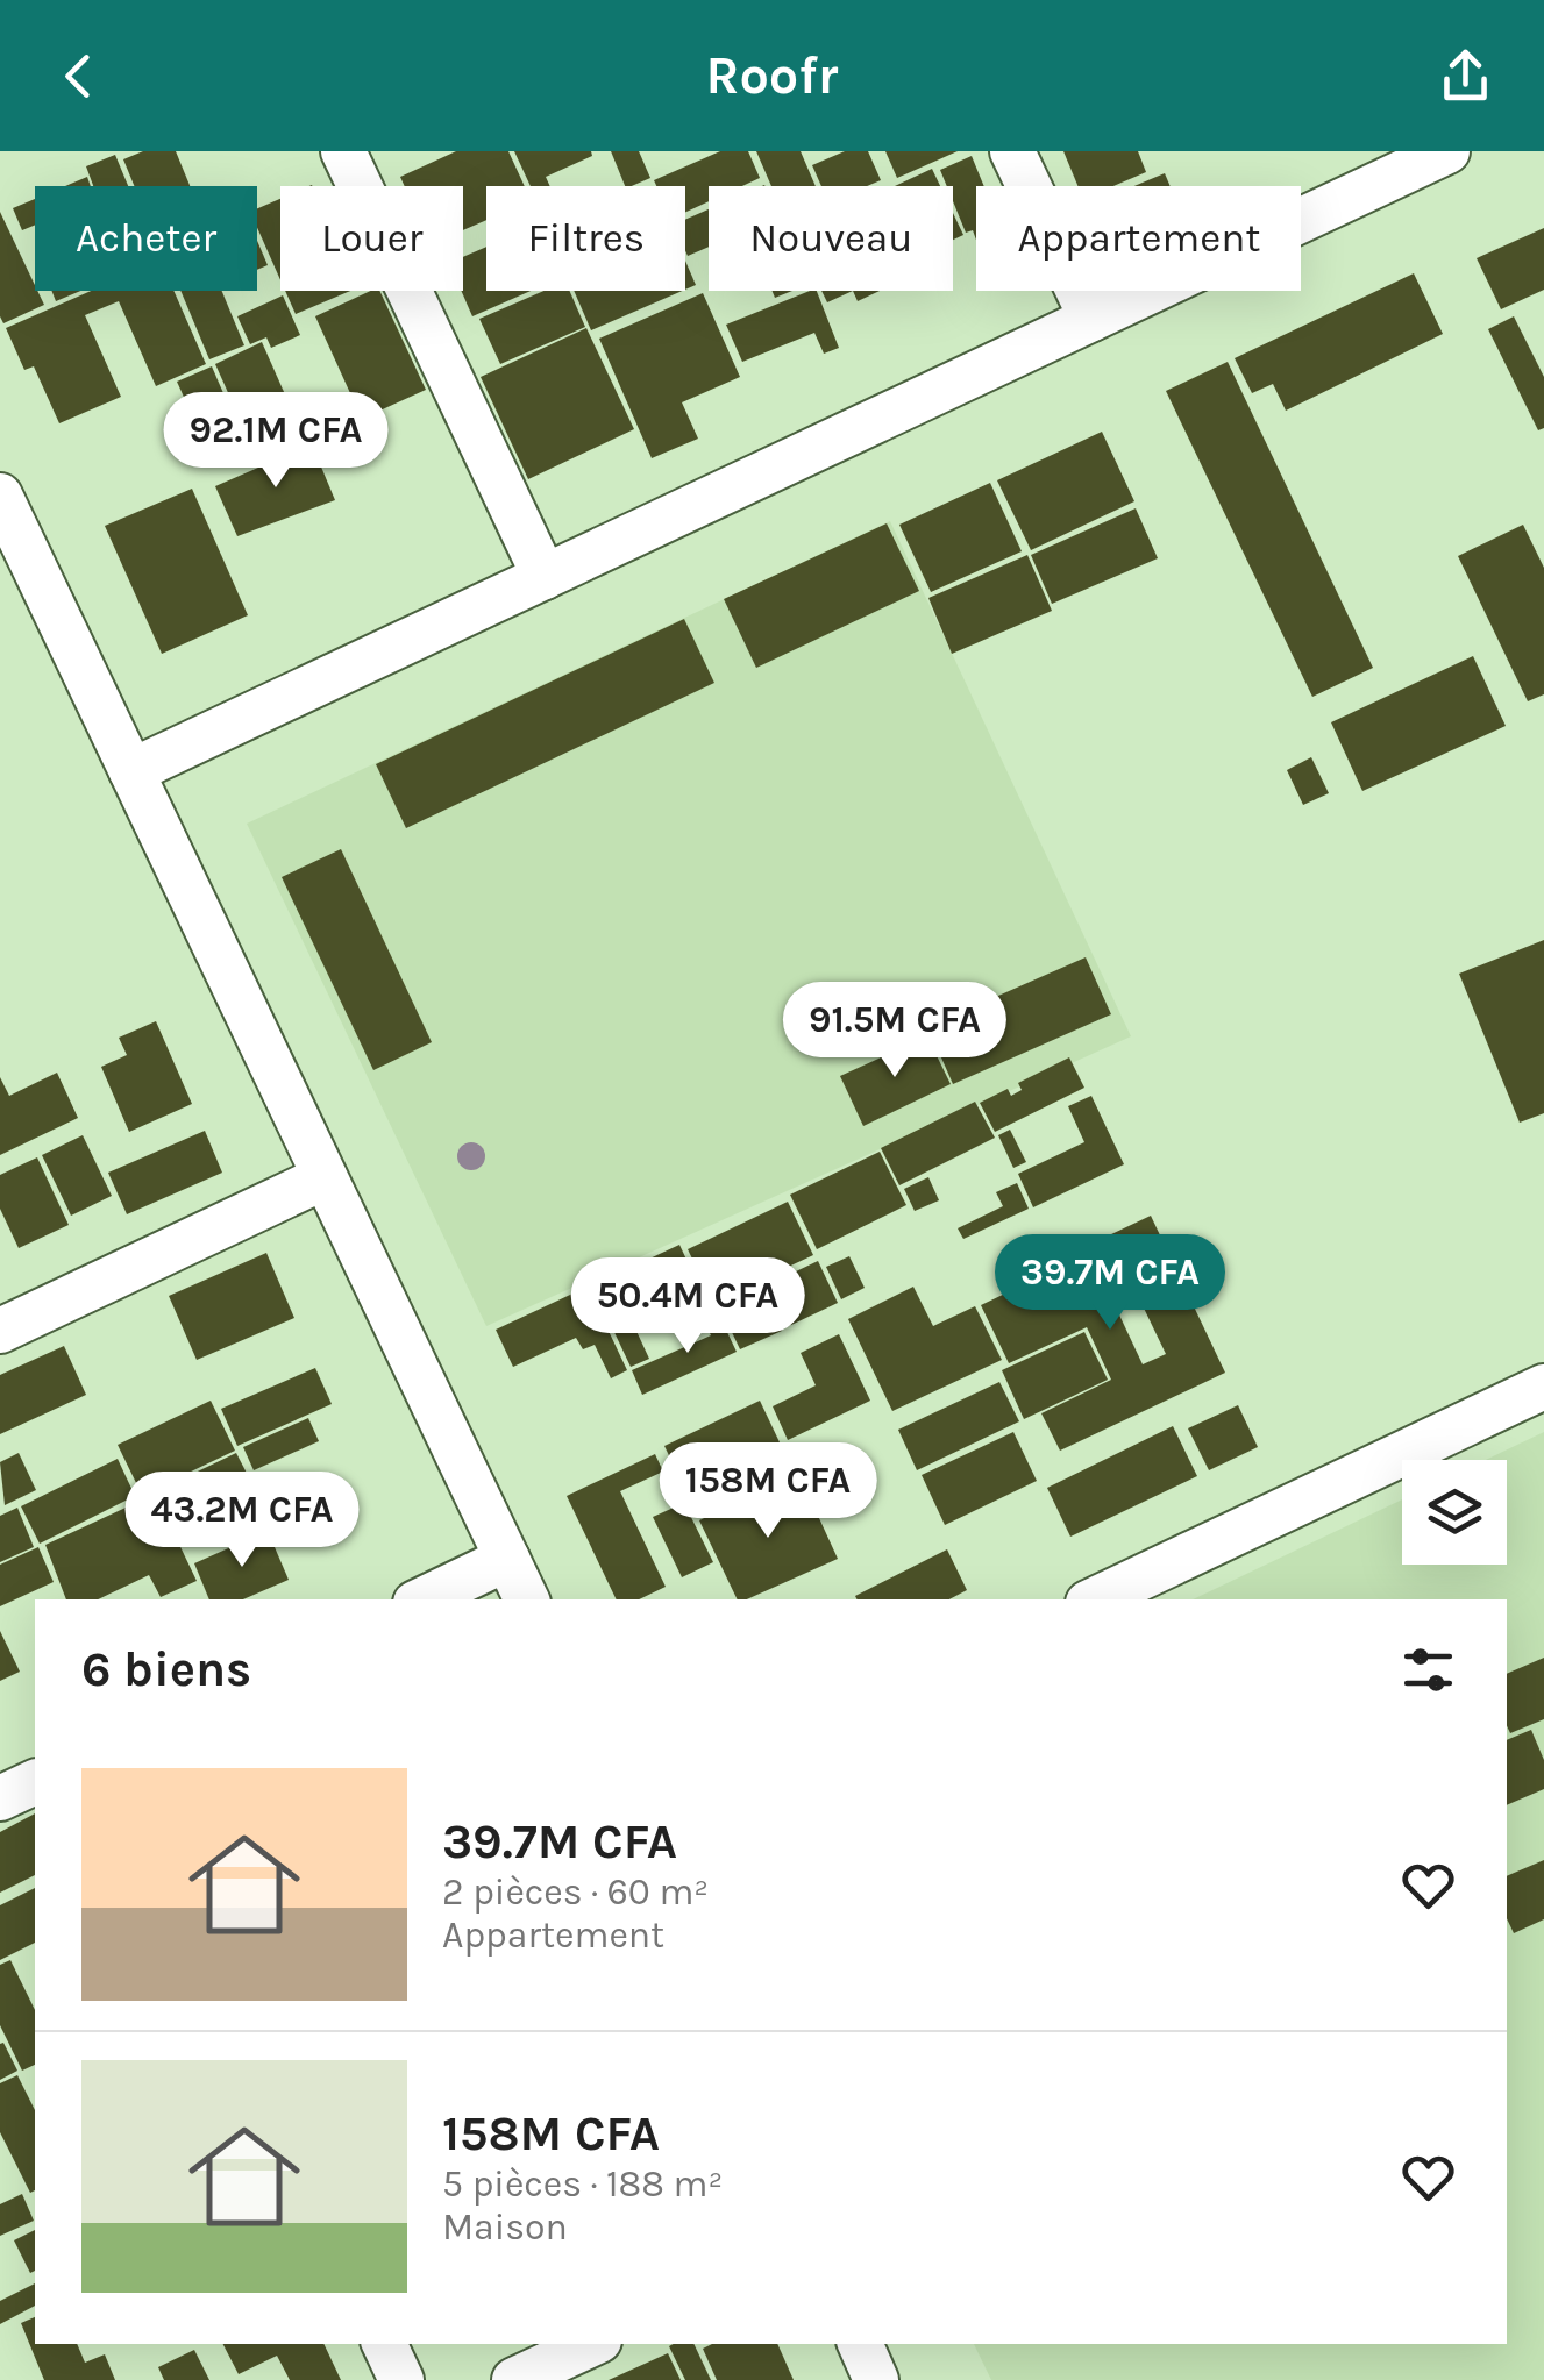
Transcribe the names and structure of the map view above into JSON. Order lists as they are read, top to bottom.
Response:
{
  "page": {
    "header": "Roofr",
    "chip": [
      "Acheter",
      "Louer",
      "Filtres",
      "Nouveau",
      "Appartement"
    ],
    "price": [
      "92.1M CFA",
      "91.5M CFA",
      "39.7M CFA",
      "50.4M CFA",
      "158M CFA",
      "43.2M CFA"
    ],
    "heading": "6 biens",
    "list": [
      {
        "name": "39.7M CFA",
        "note": "2 pièces · 60 m² · Appartement"
      },
      {
        "name": "158M CFA",
        "note": "5 pièces · 188 m² · Maison"
      }
    ]
  }
}
